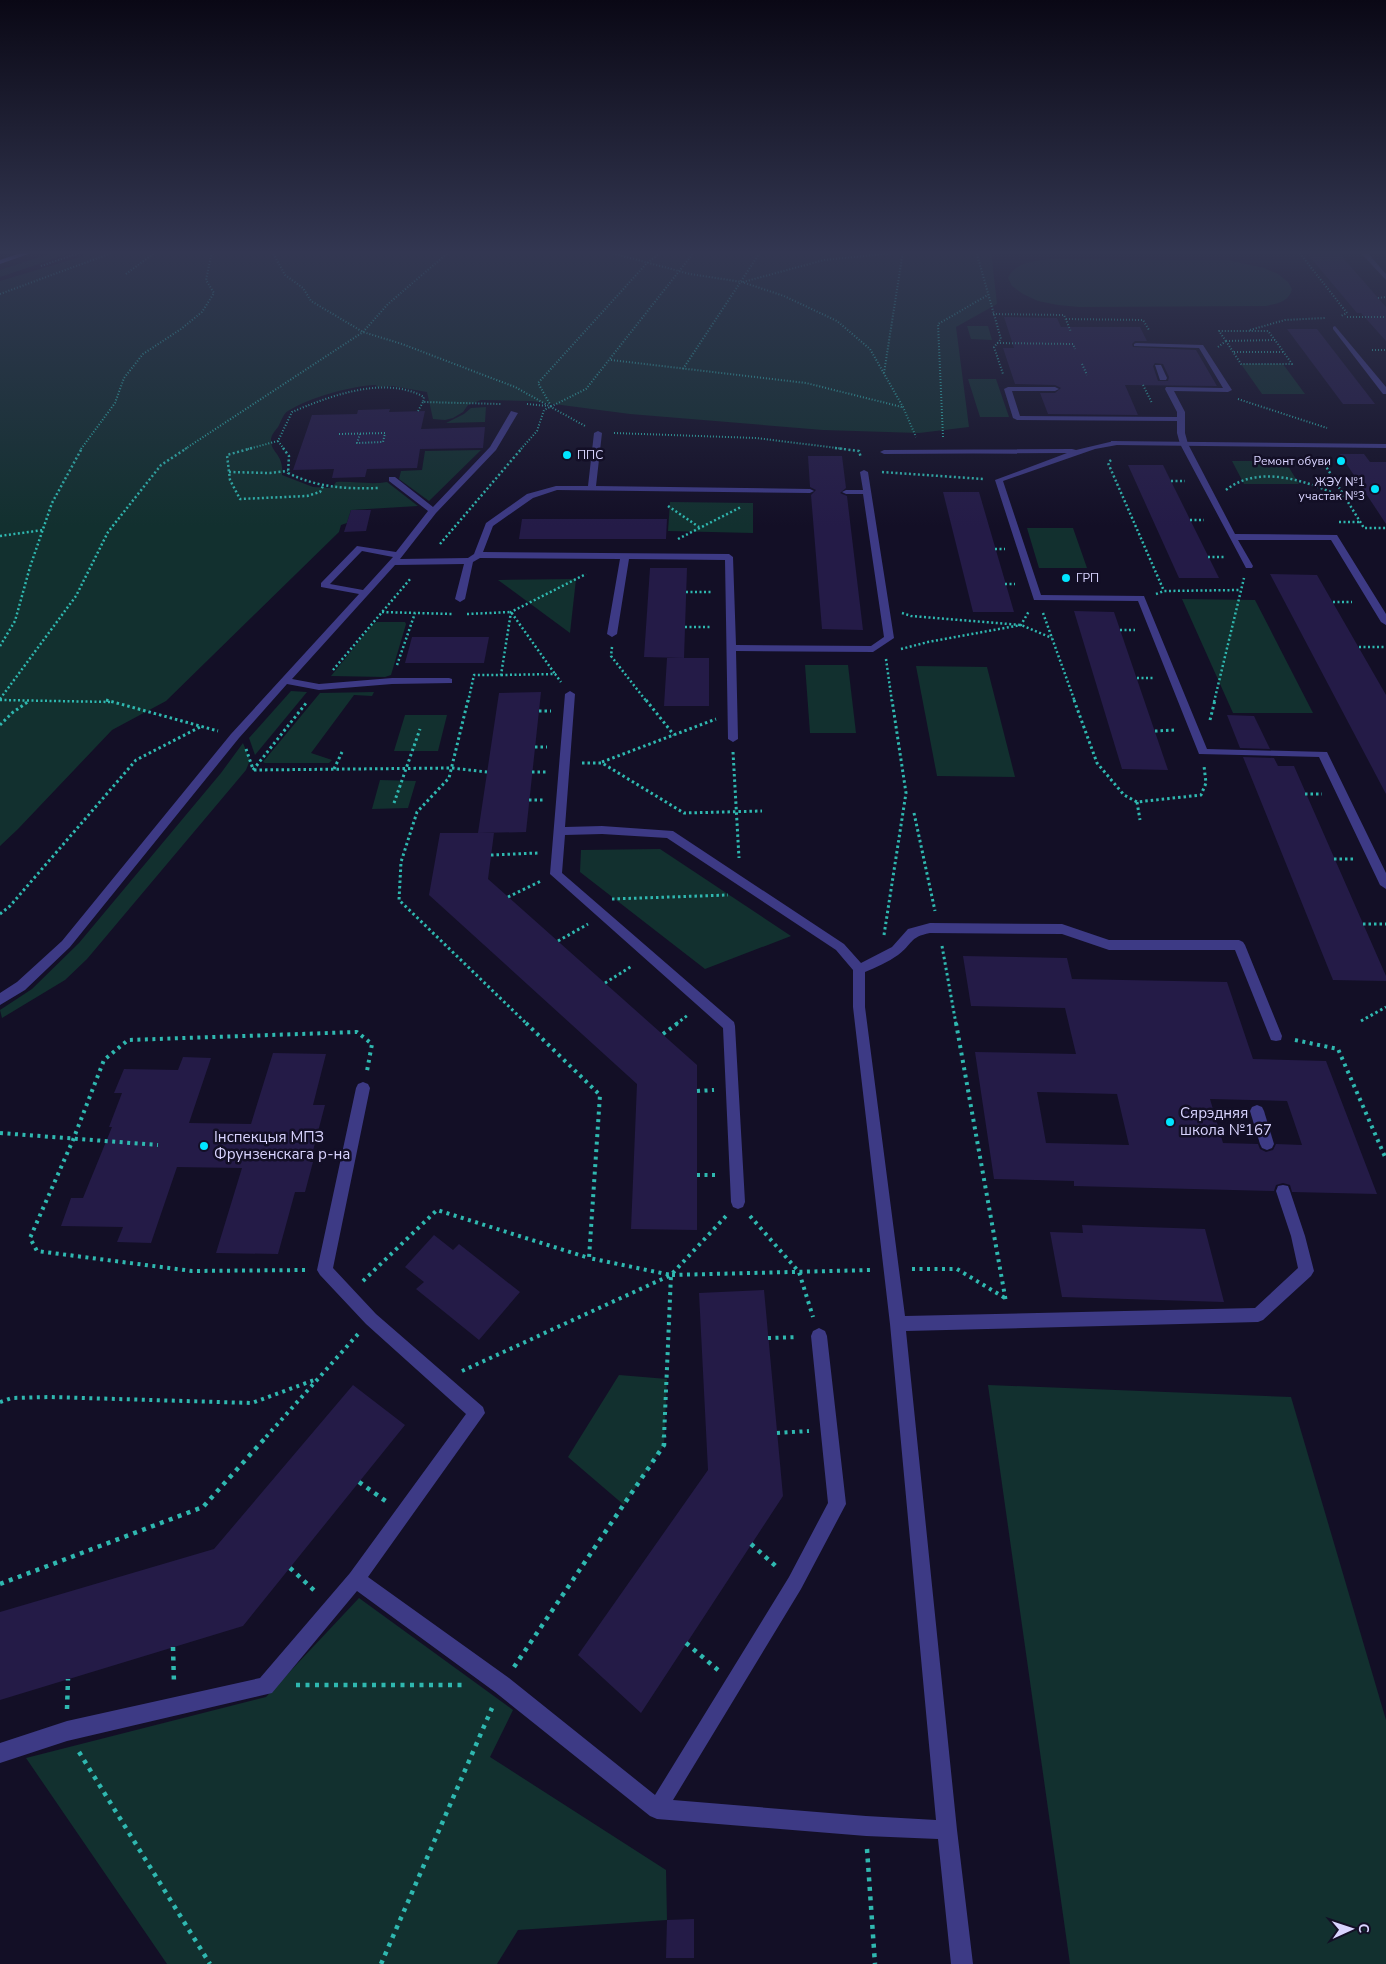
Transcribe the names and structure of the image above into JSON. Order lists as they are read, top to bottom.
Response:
{
  "places": [
    "ППС",
    "Ремонт обуви",
    "ЖЭУ №1 участак №3",
    "ГРП",
    "Сярэдняя школа №167",
    "Інспекцыя МПЗ Фрунзенскага р-на"
  ],
  "north": "right"
}
